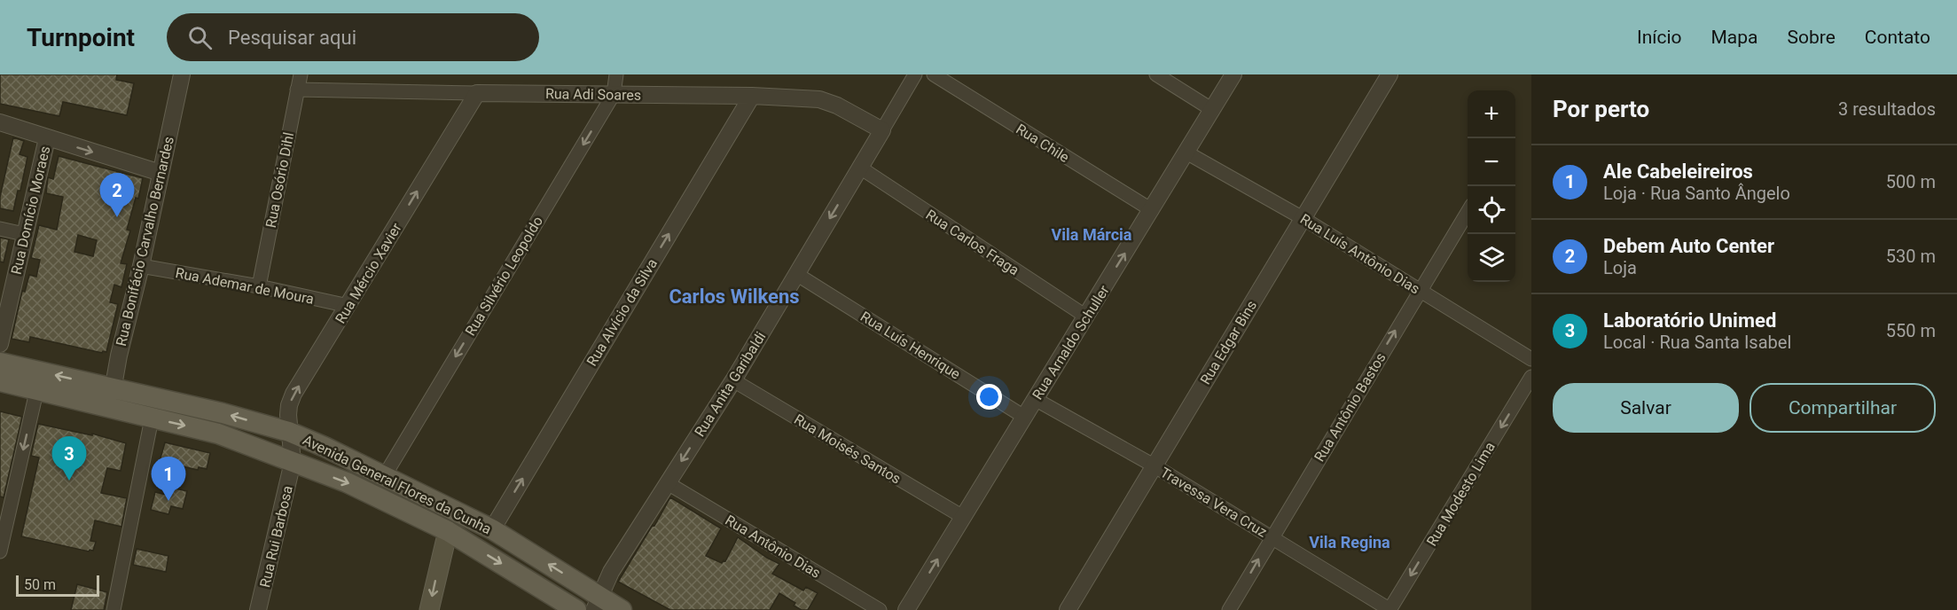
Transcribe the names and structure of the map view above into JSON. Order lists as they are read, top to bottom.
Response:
{
  "streets": {
    "main road": ["Avenida General Flores da Cunha"],
    "street": [
      "Rua Adi Soares",
      "Rua Chile",
      "Rua Osório Dihl",
      "Rua Domício Moraes",
      "Rua Bonifácio Carvalho Bernardes",
      "Rua Carlos Fraga",
      "Rua Luís Antônio Dias",
      "Rua Mércio Xavier",
      "Rua Silvério Leopoldo",
      "Rua Ademar de Moura",
      "Rua Alvício da Silva",
      "Rua Arnaldo Schuller",
      "Rua Edgar Bins",
      "Rua Luís Henrique",
      "Rua Anita Garibaldi",
      "Rua Antônio Bastos",
      "Rua Moisés Santos",
      "Rua Modesto Lima",
      "Travessa Vera Cruz",
      "Rua Rui Barbosa",
      "Rua Antônio Dias"
    ]
  },
  "crossings": [
    ["Rua Adi Soares", "Rua Osório Dihl"],
    ["Rua Adi Soares", "Rua Mércio Xavier"],
    ["Rua Adi Soares", "Rua Silvério Leopoldo"],
    ["Rua Adi Soares", "Rua Alvício da Silva"],
    ["Rua Adi Soares", "Rua Anita Garibaldi"],
    ["Rua Chile", "Rua Arnaldo Schuller"],
    ["Rua Osório Dihl", "Rua Ademar de Moura"],
    ["Rua Bonifácio Carvalho Bernardes", "Rua Ademar de Moura"],
    ["Rua Bonifácio Carvalho Bernardes", "Avenida General Flores da Cunha"],
    ["Rua Carlos Fraga", "Rua Arnaldo Schuller"],
    ["Rua Carlos Fraga", "Rua Anita Garibaldi"],
    ["Rua Luís Antônio Dias", "Rua Arnaldo Schuller"],
    ["Rua Luís Antônio Dias", "Rua Edgar Bins"],
    ["Rua Luís Antônio Dias", "Rua Antônio Bastos"],
    ["Rua Mércio Xavier", "Rua Ademar de Moura"],
    ["Rua Mércio Xavier", "Avenida General Flores da Cunha"],
    ["Rua Mércio Xavier", "Rua Rui Barbosa"],
    ["Rua Silvério Leopoldo", "Avenida General Flores da Cunha"],
    ["Rua Alvício da Silva", "Avenida General Flores da Cunha"],
    ["Rua Arnaldo Schuller", "Rua Luís Henrique"],
    ["Rua Arnaldo Schuller", "Rua Moisés Santos"],
    ["Rua Arnaldo Schuller", "Travessa Vera Cruz"],
    ["Rua Edgar Bins", "Travessa Vera Cruz"],
    ["Rua Luís Henrique", "Rua Anita Garibaldi"],
    ["Rua Anita Garibaldi", "Rua Moisés Santos"],
    ["Rua Anita Garibaldi", "Avenida General Flores da Cunha"],
    ["Rua Anita Garibaldi", "Rua Antônio Dias"],
    ["Rua Antônio Bastos", "Travessa Vera Cruz"],
    ["Avenida General Flores da Cunha", "Rua Rui Barbosa"],
    ["Rua Modesto Lima", "Travessa Vera Cruz"]
  ],
  "one_way": [
    "Rua Mércio Xavier",
    "Rua Silvério Leopoldo",
    "Rua Alvício da Silva",
    "Rua Arnaldo Schuller",
    "Rua Anita Garibaldi",
    "Rua Antônio Bastos",
    "Rua Modesto Lima"
  ],
  "districts": ["Vila Márcia", "Carlos Wilkens", "Vila Regina"],
  "scale_bar": "50 m",
  "page": {
    "header": "Turnpoint",
    "search": "Pesquisar aqui",
    "nav": [
      "Início",
      "Mapa",
      "Sobre",
      "Contato"
    ],
    "heading": ["Por perto", "3 resultados"],
    "map_buttons": ["+", "−"],
    "list": [
      {
        "mark": "1",
        "name": "Ale Cabeleireiros",
        "note": "Loja · Rua Santo Ângelo",
        "value": "500 m"
      },
      {
        "mark": "2",
        "name": "Debem Auto Center",
        "note": "Loja",
        "value": "530 m"
      },
      {
        "mark": "3",
        "name": "Laboratório Unimed",
        "note": "Local · Rua Santa Isabel",
        "value": "550 m"
      }
    ],
    "pins": ["2", "3", "1"],
    "buttons": ["Salvar", "Compartilhar"],
    "scale": "50 m"
  }
}
